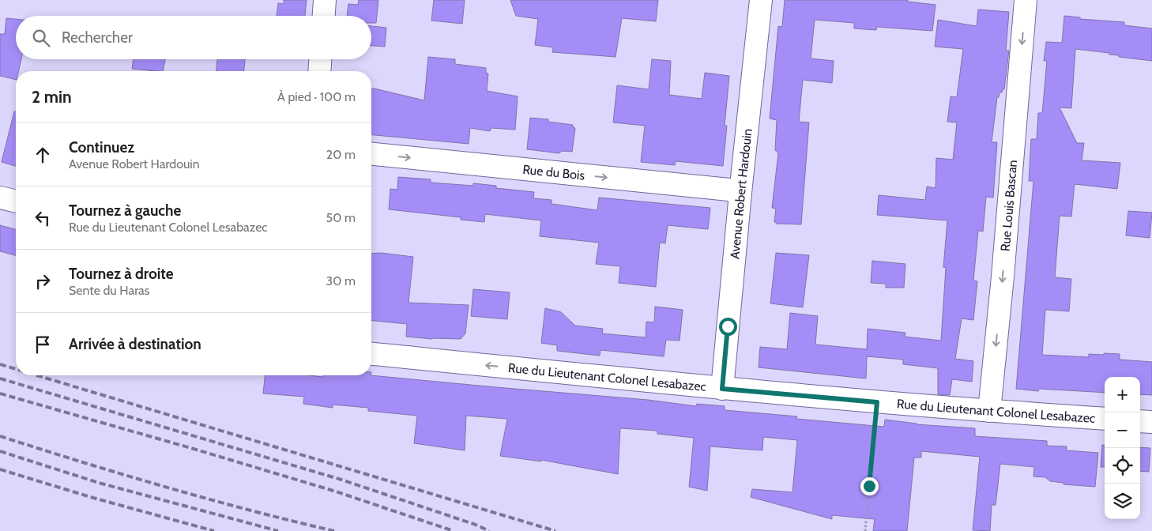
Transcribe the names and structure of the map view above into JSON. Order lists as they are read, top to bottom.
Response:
{
  "streets": {
    "street": [
      "Rue du Bois",
      "Avenue Robert Hardouin",
      "Rue Louis Bascan",
      "Rue du Lieutenant Colonel Lesabazec"
    ]
  },
  "crossings": [
    ["Rue du Bois", "Avenue Robert Hardouin"],
    ["Avenue Robert Hardouin", "Rue du Lieutenant Colonel Lesabazec"],
    ["Rue Louis Bascan", "Rue du Lieutenant Colonel Lesabazec"]
  ],
  "one_way": ["Rue du Bois", "Rue Louis Bascan", "Rue du Lieutenant Colonel Lesabazec"],
  "page": {
    "search": "Rechercher",
    "heading": ["2 min", "À pied · 100 m"],
    "list": [
      ["Continuez", "Avenue Robert Hardouin", "20 m"],
      ["Tournez à gauche", "Rue du Lieutenant Colonel Lesabazec", "50 m"],
      ["Tournez à droite", "Sente du Haras", "30 m"],
      "Arrivée à destination"
    ],
    "map_buttons": ["+", "−"]
  }
}
